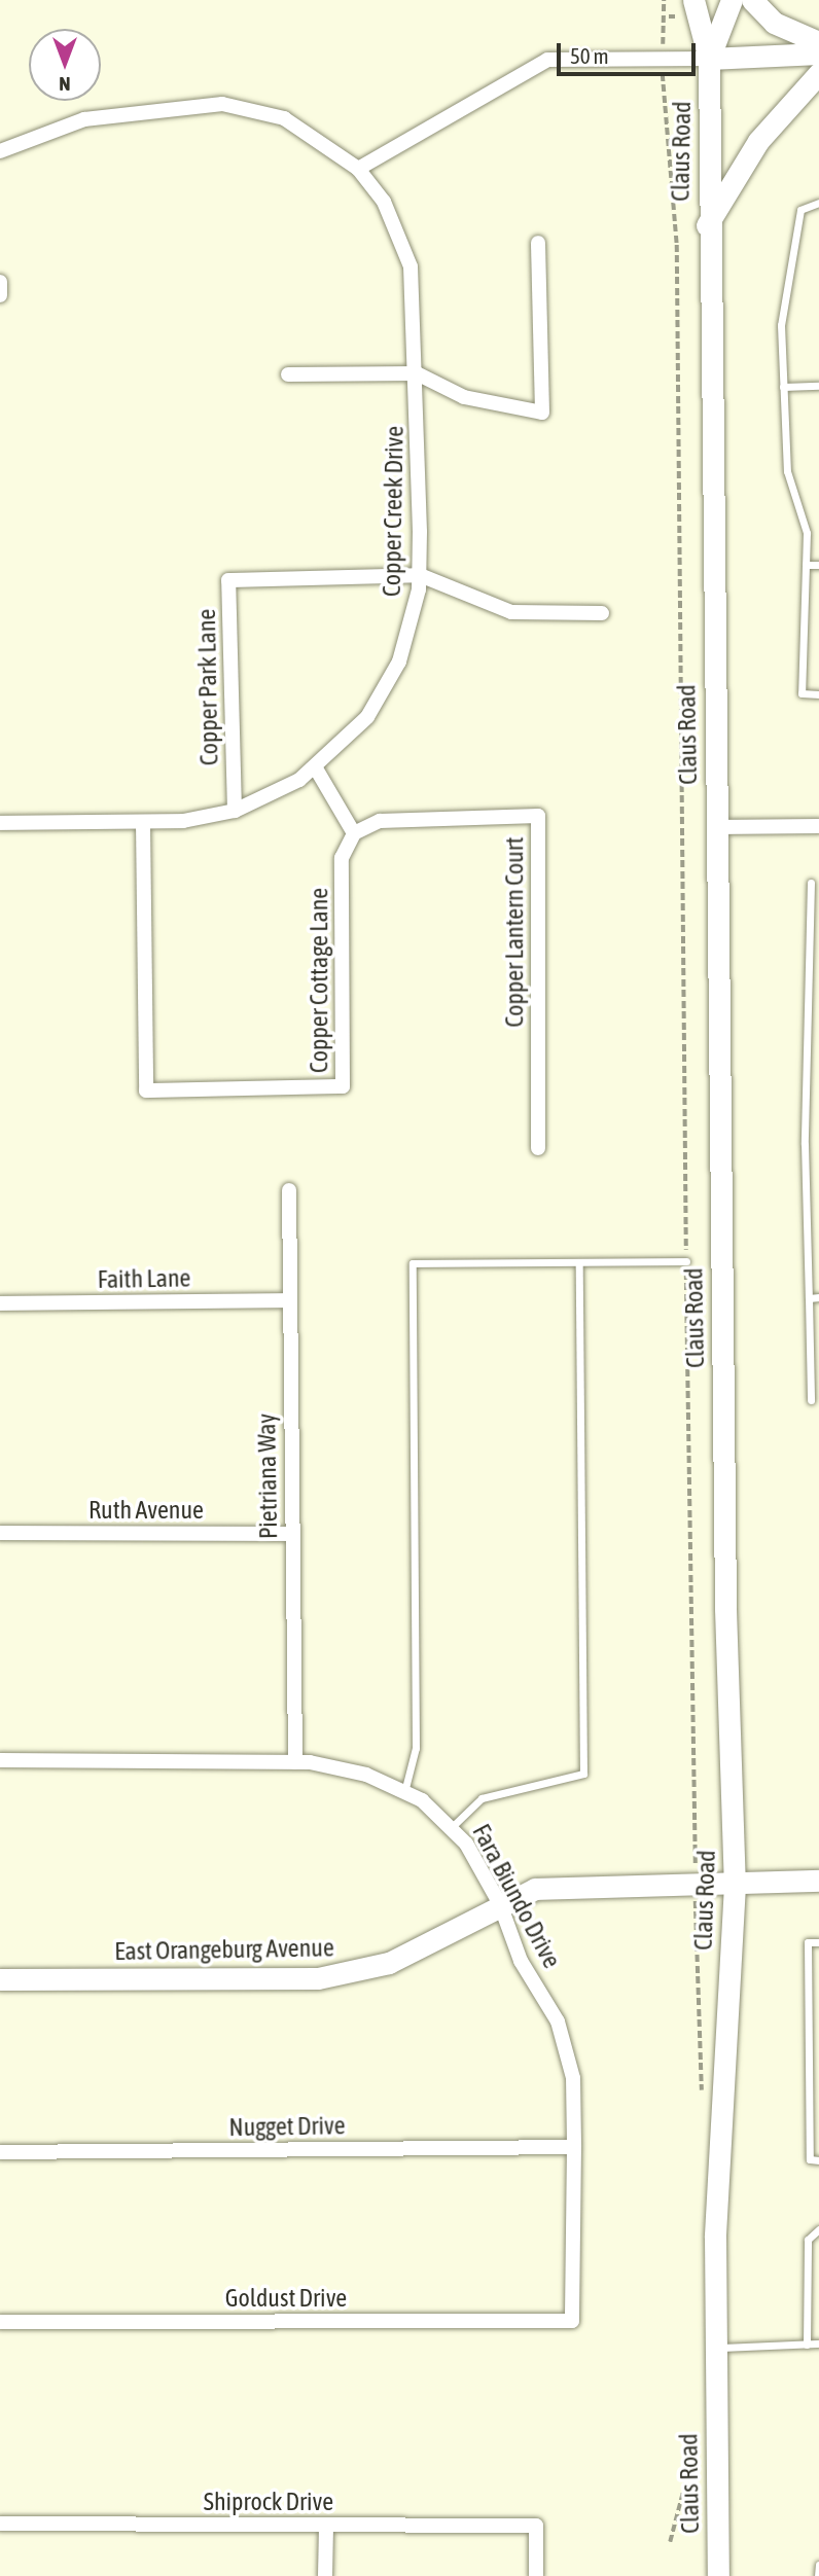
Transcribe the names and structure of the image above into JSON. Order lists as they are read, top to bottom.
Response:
{
  "streets": {
    "main road": ["Claus Road", "East Orangeburg Avenue"],
    "street": [
      "Copper Creek Drive",
      "Copper Park Lane",
      "Copper Lantern Court",
      "Copper Cottage Lane",
      "Faith Lane",
      "Pietriana Way",
      "Ruth Avenue",
      "Fara Biundo Drive",
      "Nugget Drive",
      "Goldust Drive",
      "Shiprock Drive"
    ]
  },
  "crossings": [
    ["Claus Road", "East Orangeburg Avenue"],
    ["Copper Creek Drive", "Copper Park Lane"],
    ["Copper Creek Drive", "Copper Cottage Lane"],
    ["Copper Lantern Court", "Copper Cottage Lane"],
    ["Faith Lane", "Pietriana Way"],
    ["Pietriana Way", "Ruth Avenue"],
    ["Pietriana Way", "Fara Biundo Drive"],
    ["Fara Biundo Drive", "East Orangeburg Avenue"],
    ["Fara Biundo Drive", "Nugget Drive"],
    ["Fara Biundo Drive", "Goldust Drive"]
  ],
  "scale_bar": "50 m",
  "north": "bottom"
}
